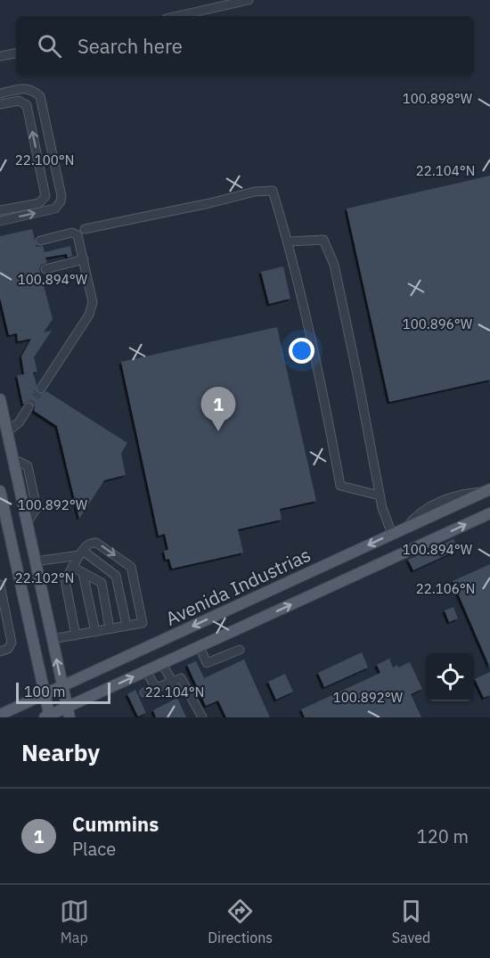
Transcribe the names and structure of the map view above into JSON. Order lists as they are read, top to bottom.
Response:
{
  "streets": {
    "main road": ["Avenida Industrias"]
  },
  "scale_bar": "100 m",
  "page": {
    "search": "Search here",
    "pins": "1",
    "scale": "100 m",
    "heading": "Nearby",
    "list": [
      {
        "mark": "1",
        "name": "Cummins",
        "note": "Place",
        "value": "120 m"
      }
    ],
    "nav": ["Map", "Directions", "Saved"]
  },
  "coordinates": [
    "100.898°W",
    "22.100°N",
    "22.104°N",
    "100.894°W",
    "100.896°W",
    "100.892°W",
    "22.102°N",
    "22.106°N"
  ]
}
